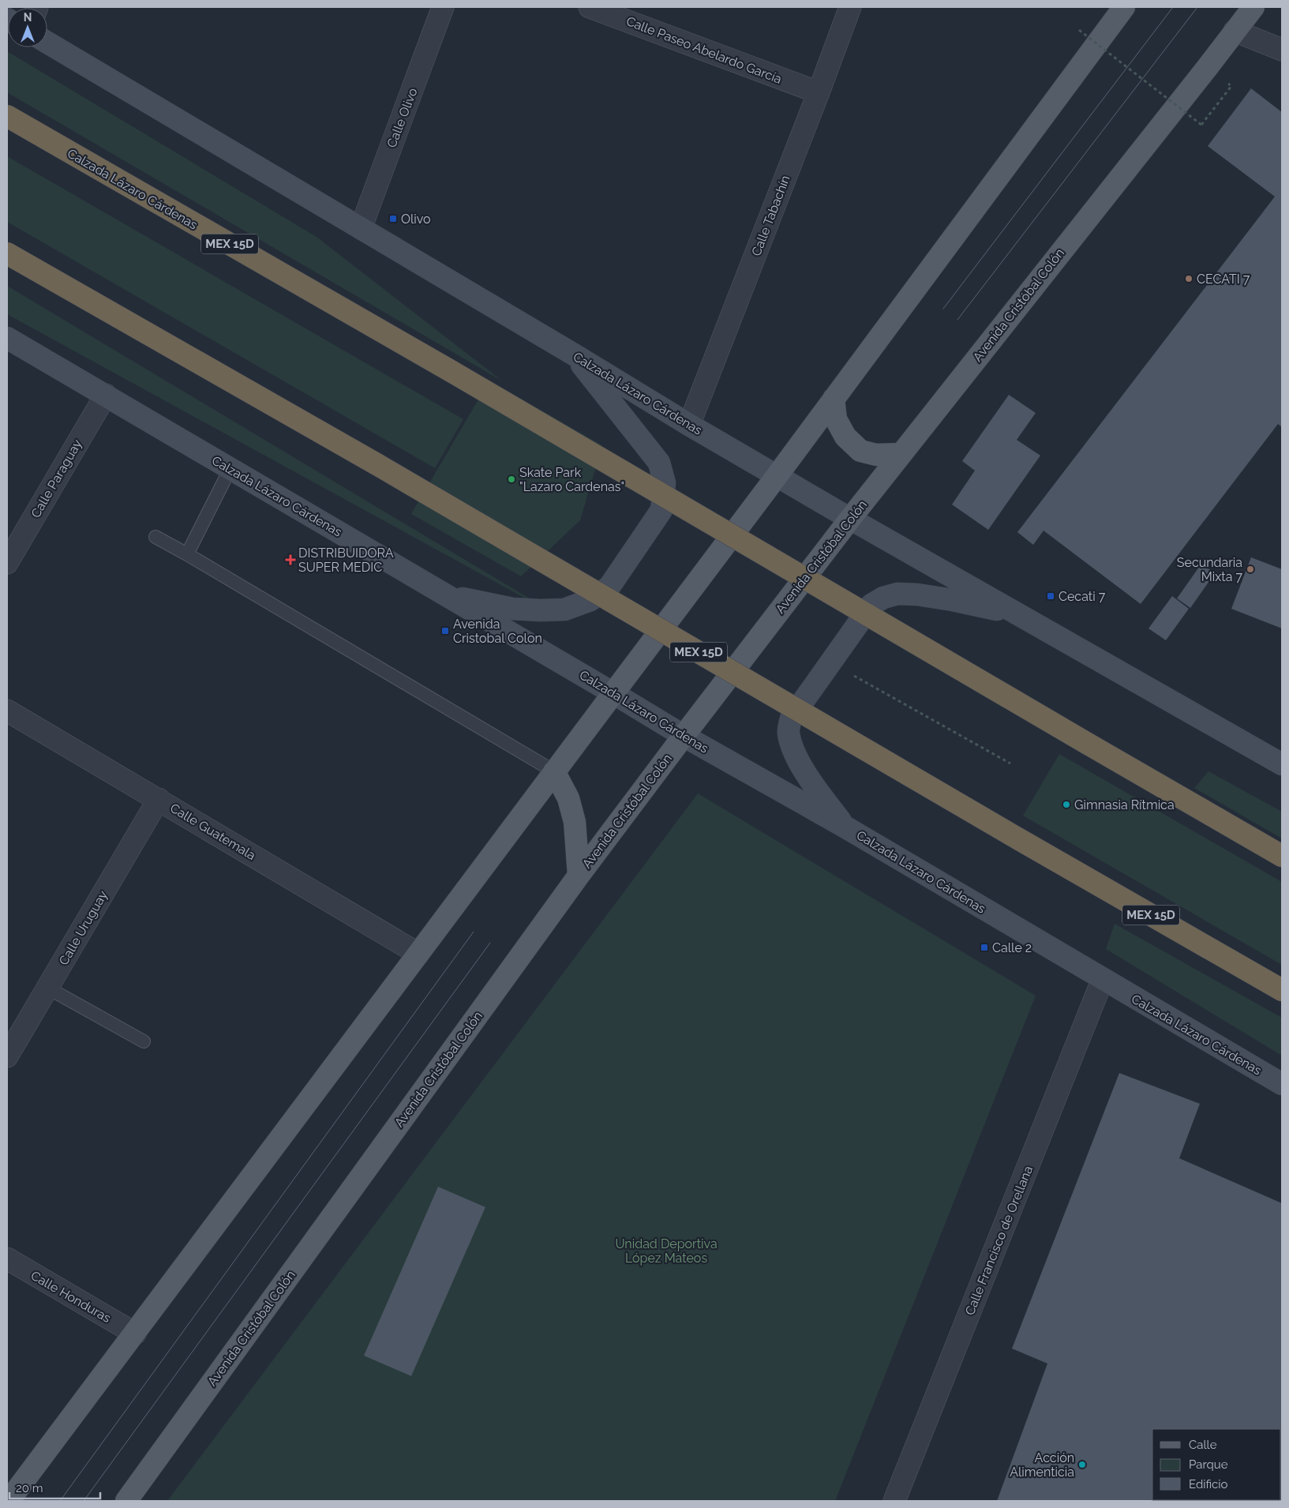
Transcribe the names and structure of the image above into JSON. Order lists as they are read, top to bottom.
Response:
{
  "streets": {
    "highway": ["Calzada Lázaro Cárdenas", "MEX 15D"],
    "main road": ["Avenida Cristóbal Colón"],
    "street": [
      "Calle Paseo Abelardo García",
      "Calle Olivo",
      "Calle Tabachín",
      "Calle Paraguay",
      "Calle Guatemala",
      "Calle Uruguay",
      "Calle Francisco de Orellana",
      "Calle Honduras"
    ]
  },
  "crossings": [
    ["Calle Paseo Abelardo García", "Calle Tabachín"],
    ["Calle Olivo", "Calzada Lázaro Cárdenas"],
    ["Calzada Lázaro Cárdenas", "Calle Tabachín"],
    ["Calzada Lázaro Cárdenas", "Avenida Cristóbal Colón"],
    ["Calzada Lázaro Cárdenas", "Calle Paraguay"],
    ["Calzada Lázaro Cárdenas", "Calle Francisco de Orellana"],
    ["Calle Guatemala", "Calle Uruguay"]
  ],
  "parks": ["Unidad Deportiva López Mateos"],
  "places": {
    "transit": [
      "Olivo",
      "Cecati 7",
      "Avenida Cristobal Colon",
      "Calle 2"
    ],
    "other": [
      "CECATI 7",
      "Skate Park \"Lazaro Cardenas\"",
      "Secundaria Mixta 7",
      "Gimnasia Rítmica",
      "Acción Alimenticia"
    ],
    "health": ["DISTRIBUIDORA SUPER MEDIC"]
  },
  "legend": ["Calle", "Parque", "Edificio"],
  "scale_bar": "20 m",
  "north": "top"
}
